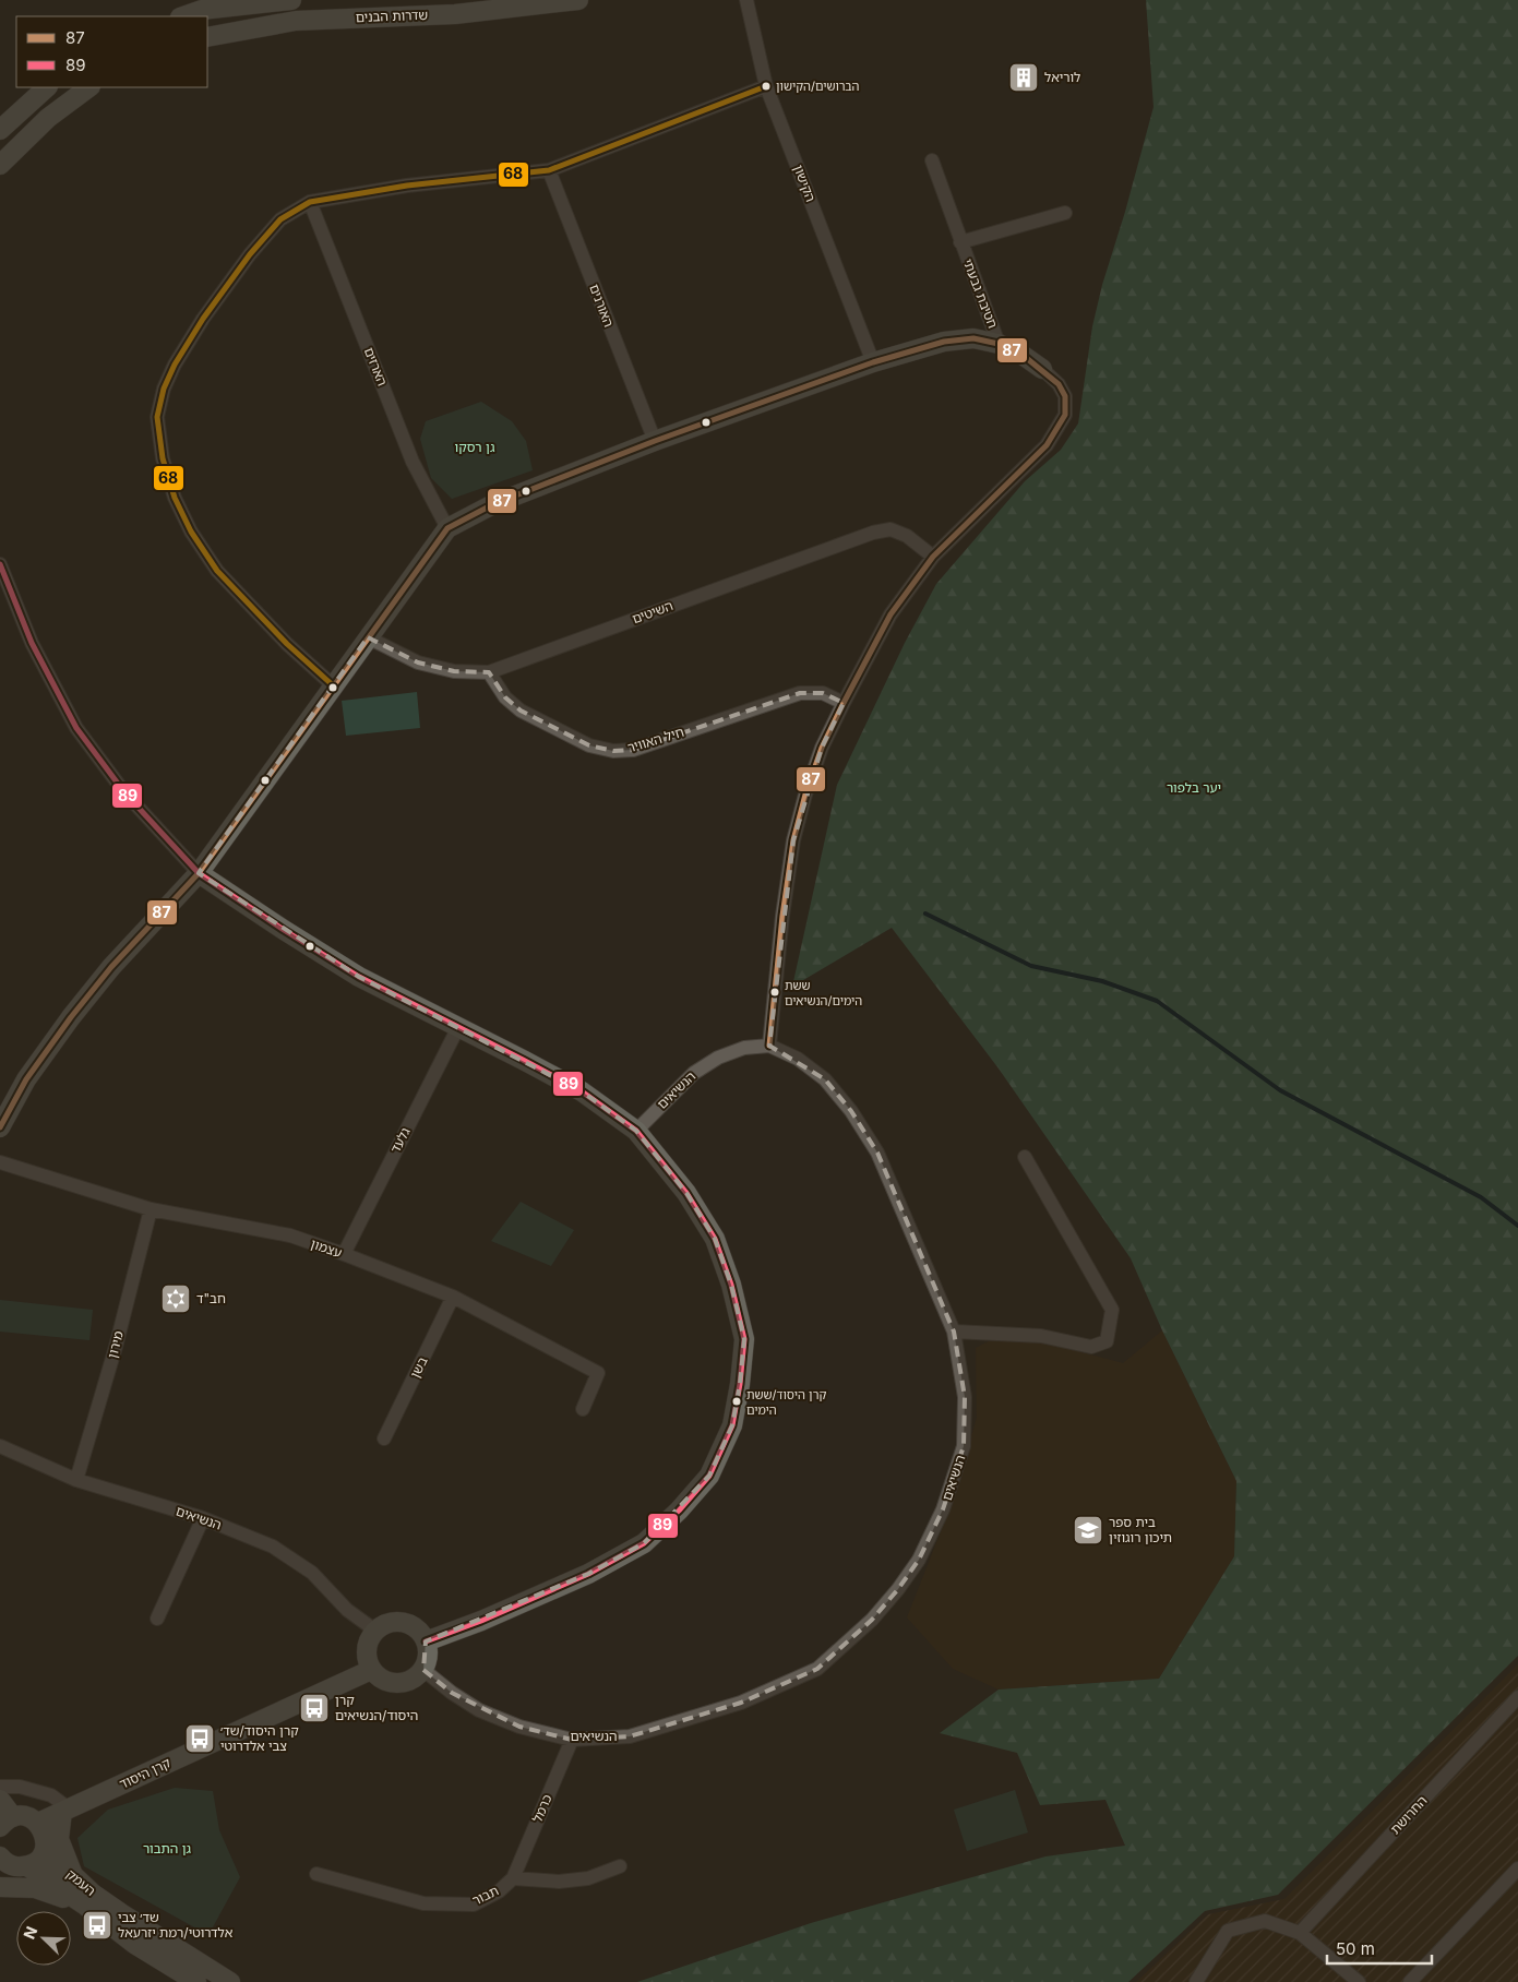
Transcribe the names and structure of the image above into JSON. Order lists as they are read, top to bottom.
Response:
{
  "streets": {
    "street": [
      "שדרות הבנים",
      "הקישון",
      "חטיבת גבעתי",
      "האורנים",
      "הארזים",
      "השיטים",
      "חיל האוויר",
      "הנשיאים",
      "גלעד",
      "עצמון",
      "מירון",
      "בשן",
      "קרן היסוד",
      "כרמל",
      "החרושת",
      "העמק",
      "תבור"
    ]
  },
  "crossings": [
    ["השיטים", "חיל האוויר"],
    ["הנשיאים", "מירון"],
    ["הנשיאים", "קרן היסוד"],
    ["הנשיאים", "כרמל"],
    ["גלעד", "עצמון"],
    ["עצמון", "מירון"],
    ["עצמון", "בשן"],
    ["כרמל", "תבור"]
  ],
  "parks": ["גן רסקו", "יער בלפור", "גן התבור"],
  "places": {
    "building": ["לוריאל"],
    "other": ["הברושים/הקישון", "ששת הימים/הנשיאים", "קרן היסוד/ששת הימים"],
    "synagogue": ["חב\"ד"],
    "school or university": ["בית ספר תיכון רוגוזין"],
    "bus stop": ["קרן היסוד/הנשיאים", "קרן היסוד/שד׳ צבי אלדרוטי", "שד׳ צבי אלדרוטי/רמת יזרעאל"]
  },
  "lines": ["transit line 68", "transit line 87", "transit line 89"],
  "legend": ["87", "89"],
  "scale_bar": "50 m",
  "north": "top left"
}
